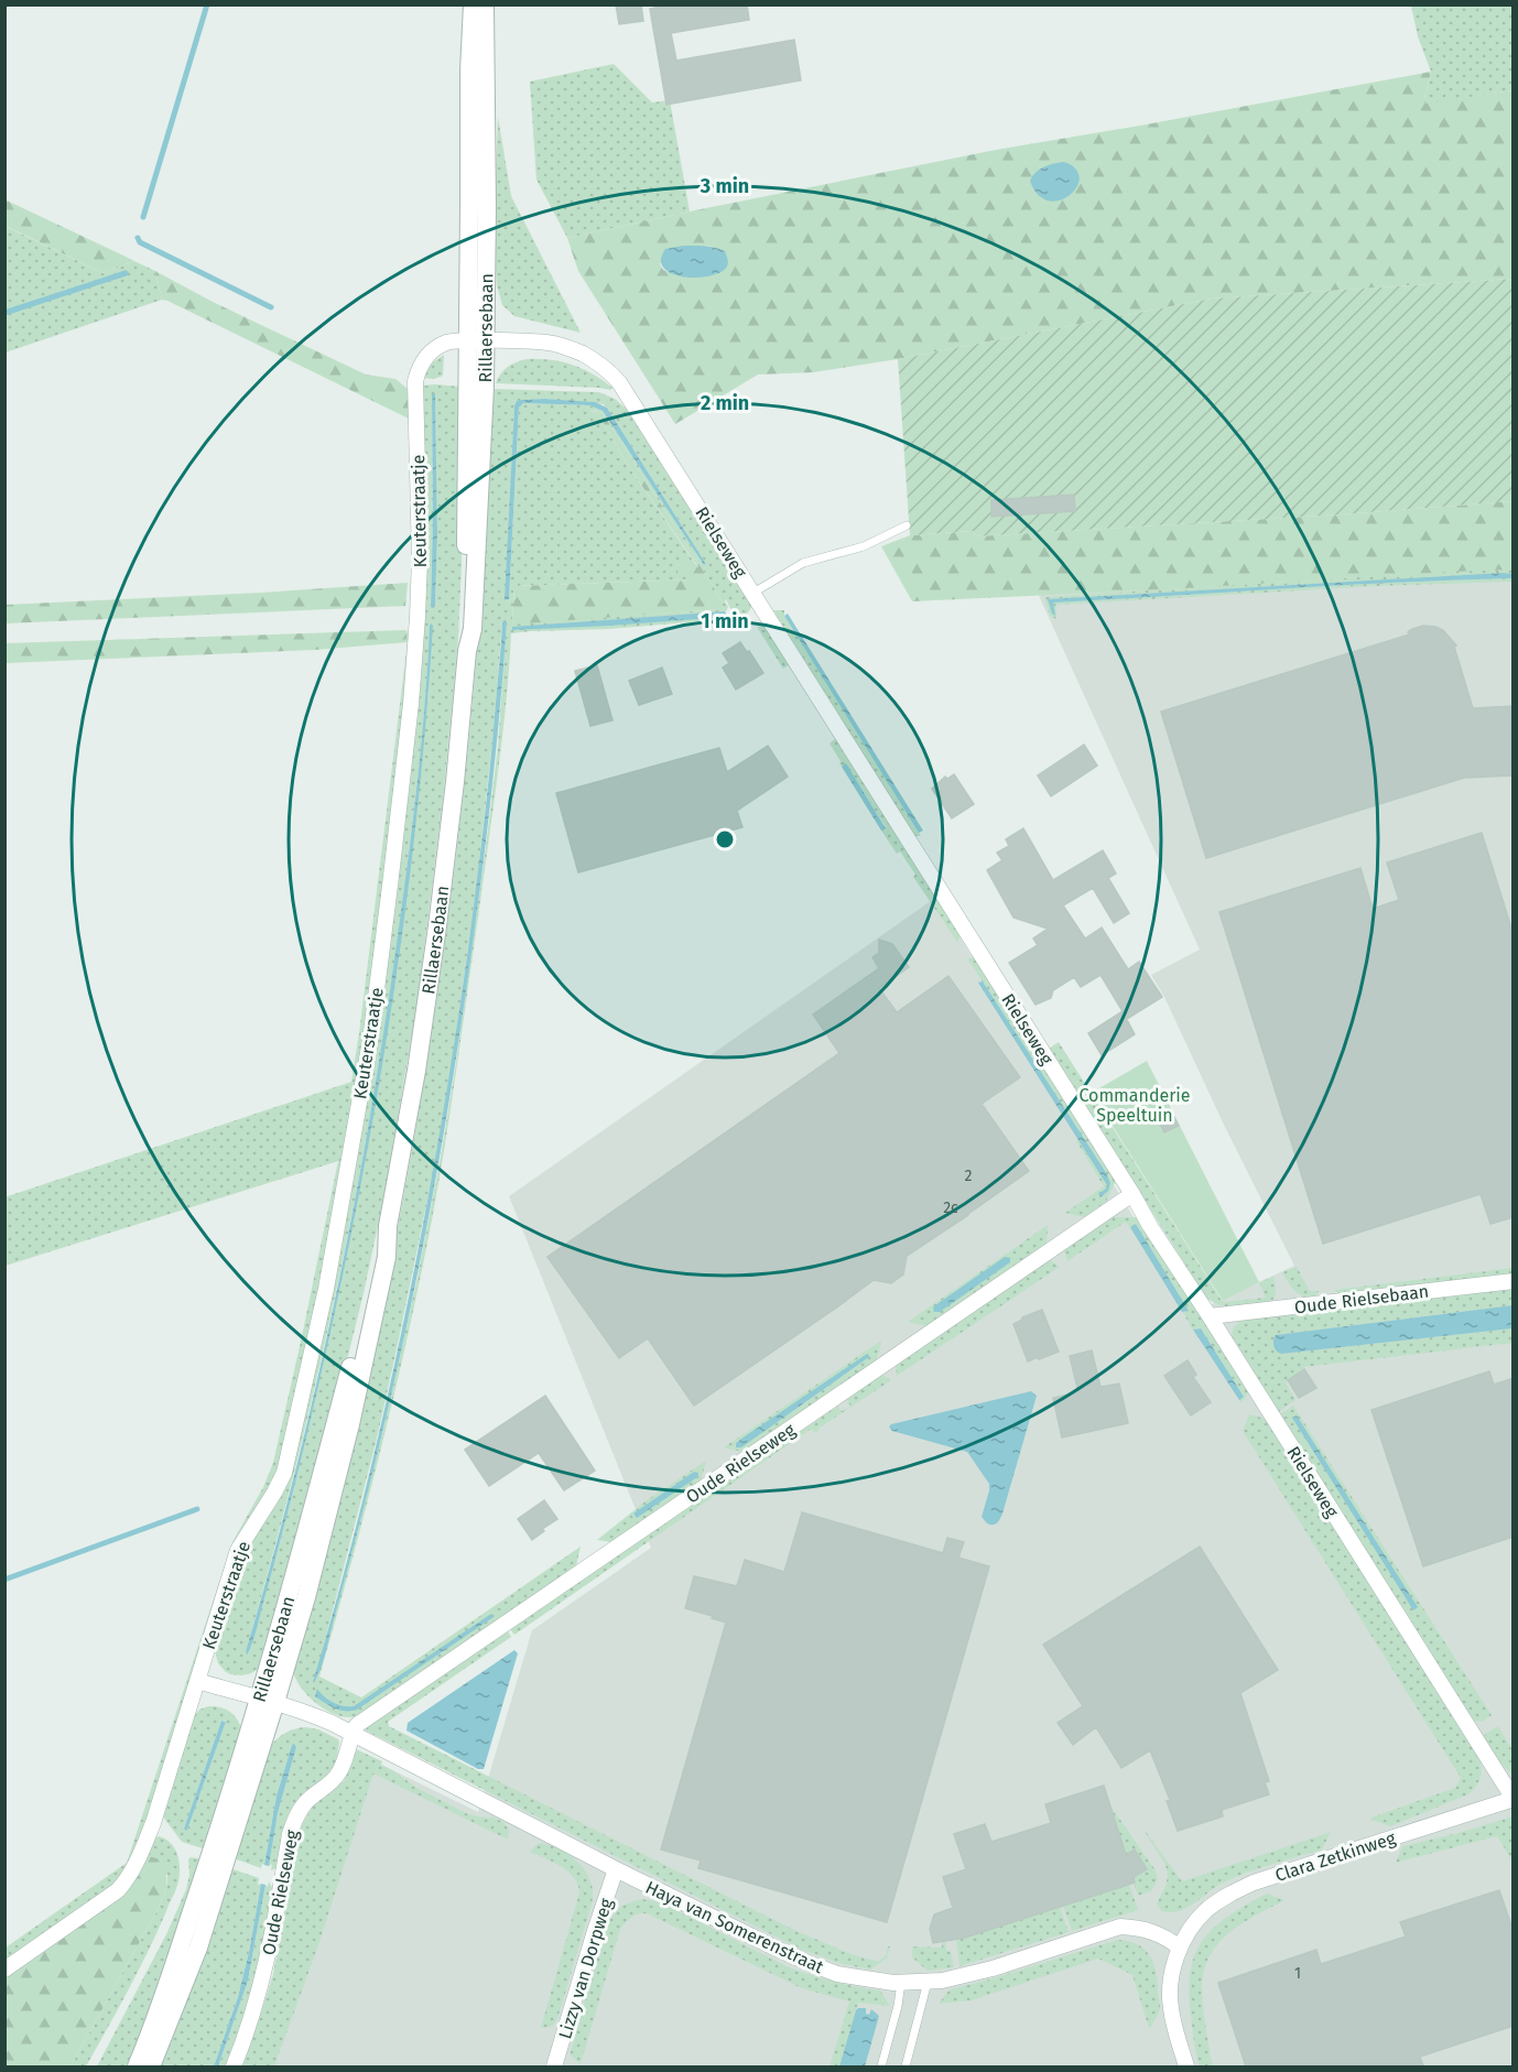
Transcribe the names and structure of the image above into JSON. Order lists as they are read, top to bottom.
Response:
{
  "streets": {
    "street": [
      "Rillaersebaan",
      "Keuterstraatje",
      "Rielseweg",
      "Oude Rielsebaan",
      "Oude Rielseweg",
      "Clara Zetkinweg",
      "Haya van Somerenstraat",
      "Lizzy van Dorpweg"
    ]
  },
  "crossings": [
    ["Rillaersebaan", "Rielseweg"],
    ["Keuterstraatje", "Rielseweg"],
    ["Rielseweg", "Oude Rielsebaan"],
    ["Rielseweg", "Oude Rielseweg"],
    ["Rielseweg", "Clara Zetkinweg"],
    ["Oude Rielseweg", "Haya van Somerenstraat"],
    ["Clara Zetkinweg", "Haya van Somerenstraat"],
    ["Haya van Somerenstraat", "Lizzy van Dorpweg"]
  ],
  "parks": ["Commanderie Speeltuin"],
  "house_numbers": ["2", "2c", "1"],
  "rings": ["3 min", "2 min", "1 min"]
}
